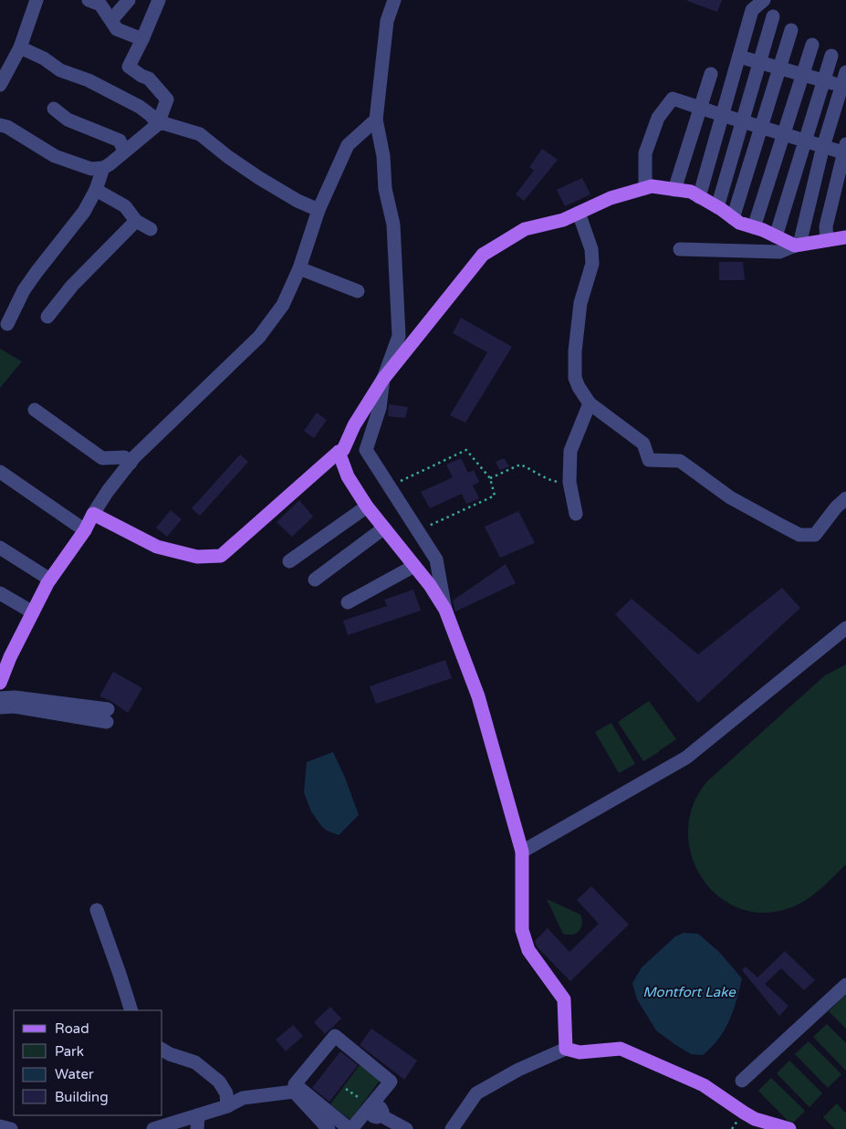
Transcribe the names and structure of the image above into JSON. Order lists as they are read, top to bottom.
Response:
{
  "water": ["Montfort Lake"],
  "legend": [
    "Road",
    "Park",
    "Water",
    "Building"
  ]
}
